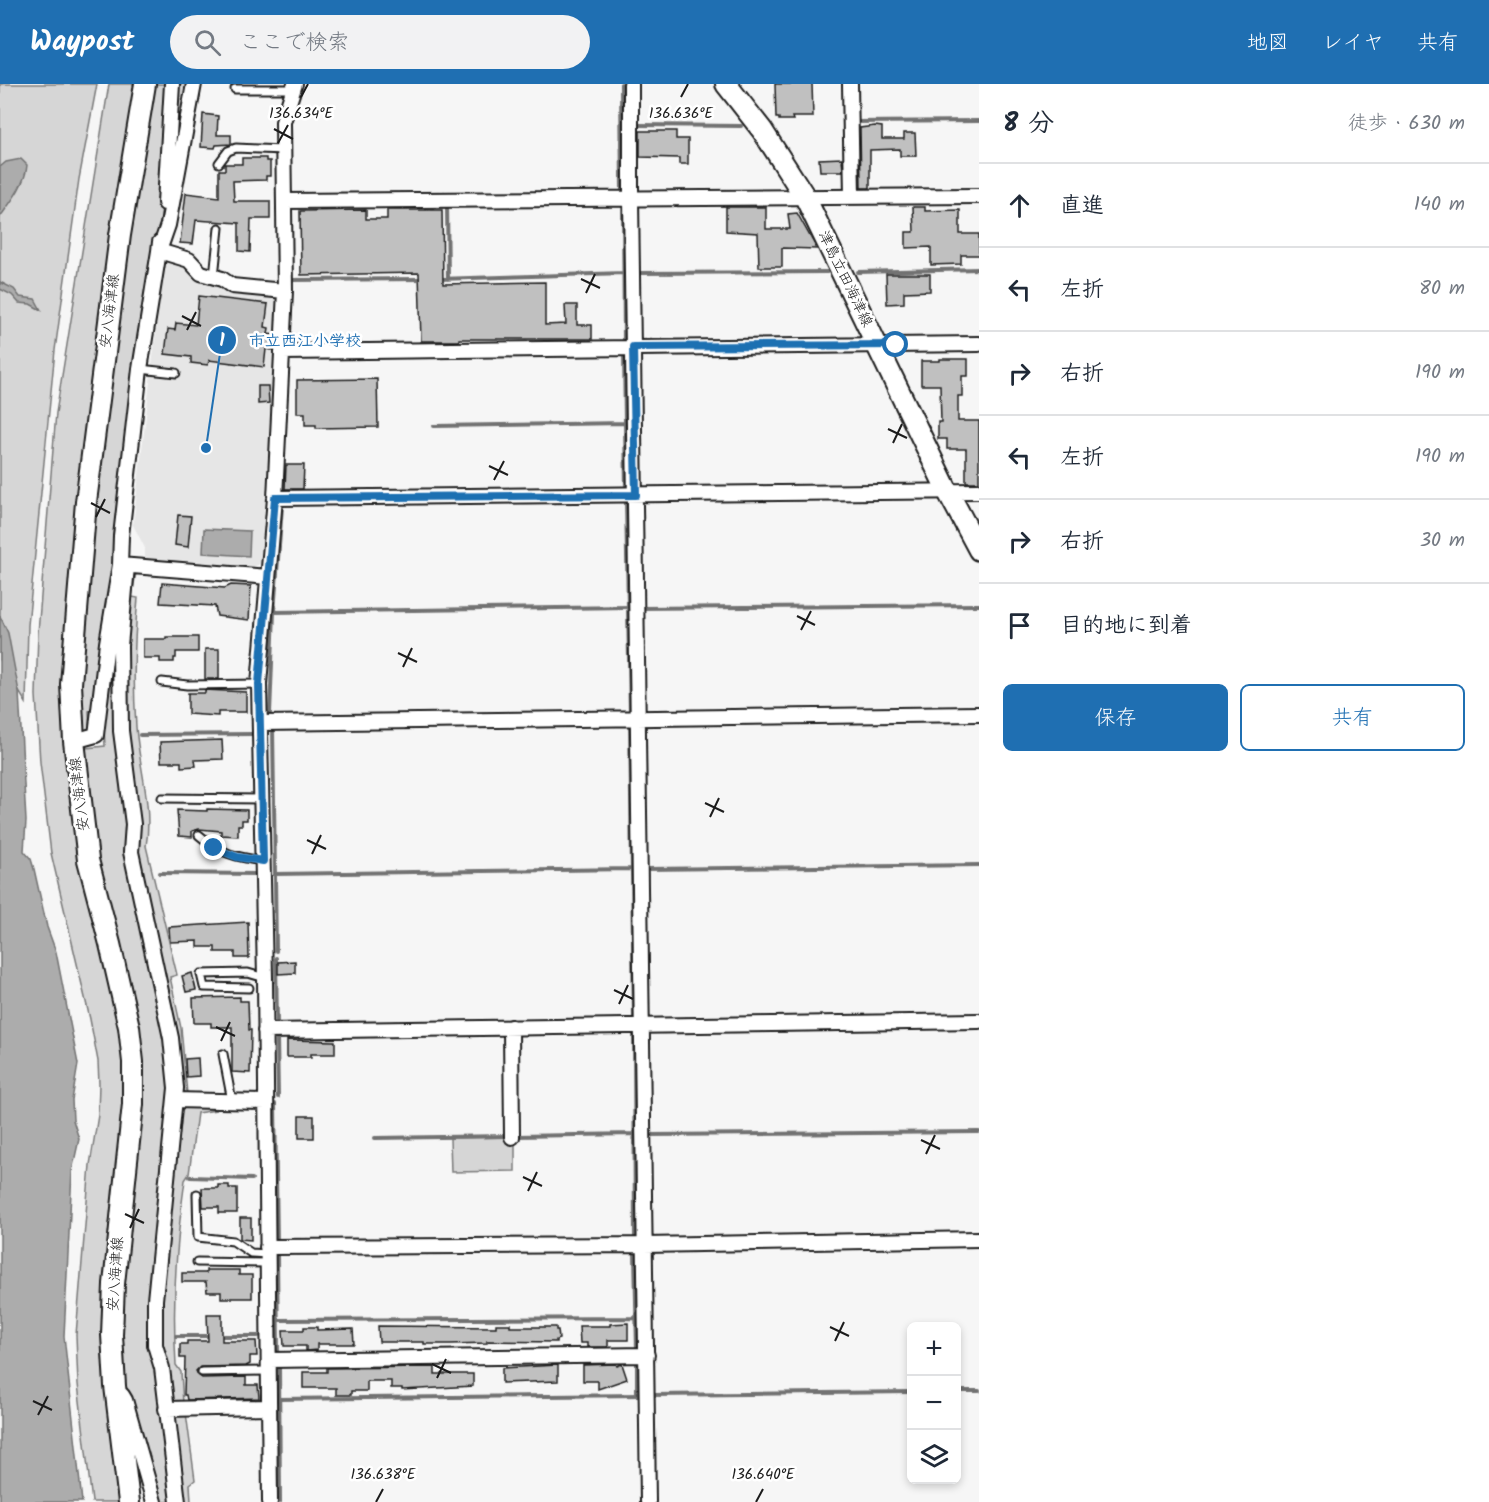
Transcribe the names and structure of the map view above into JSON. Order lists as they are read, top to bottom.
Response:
{
  "streets": {
    "main road": ["津島立田海津線", "安八海津線"]
  },
  "places": ["市立西江小学校"],
  "page": {
    "header": "Waypost",
    "search": "ここで検索",
    "nav": ["地図", "レイヤ", "共有"],
    "heading": ["8 分", "徒歩 · 630 m"],
    "list": [
      ["直進", "140 m"],
      ["左折", "80 m"],
      ["右折", "190 m"],
      ["左折", "190 m"],
      ["右折", "30 m"],
      "目的地に到着"
    ],
    "buttons": ["保存", "共有"],
    "map_buttons": ["+", "−"]
  },
  "coordinates": [
    "136.634°E",
    "136.636°E",
    "136.638°E",
    "136.640°E"
  ]
}
